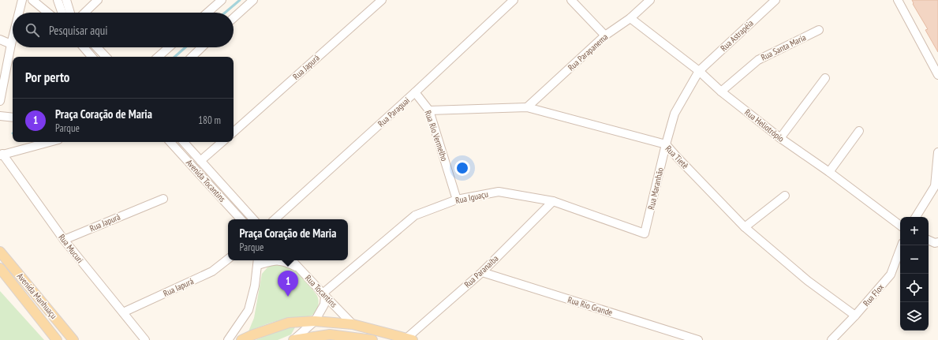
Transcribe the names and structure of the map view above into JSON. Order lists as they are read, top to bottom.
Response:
{
  "streets": {
    "main road": ["Avenida Manhuaçu"],
    "street": [
      "Rua Astrapéia",
      "Rua Santa Maria",
      "Rua Parapanema",
      "Rua Japurá",
      "Rua Paraguai",
      "Rua Heliotrópio",
      "Rua Rio Vermelho",
      "Rua Tietê",
      "Avenida Tocantins",
      "Rua Maranhão",
      "Rua Iguaçu",
      "Rua Mucuri",
      "Rua Paranaíba",
      "Rua Iapurá",
      "Rua Tocantins",
      "Rua Flox",
      "Rua Rio Grande"
    ]
  },
  "crossings": [
    ["Rua Astrapéia", "Rua Heliotrópio"],
    ["Rua Astrapéia", "Rua Tietê"],
    ["Rua Astrapéia", "Rua Maranhão"],
    ["Rua Santa Maria", "Rua Heliotrópio"],
    ["Rua Parapanema", "Rua Heliotrópio"],
    ["Rua Parapanema", "Rua Tietê"],
    ["Rua Japurá", "Rua Mucuri"],
    ["Rua Paraguai", "Rua Rio Vermelho"],
    ["Rua Rio Vermelho", "Rua Tietê"],
    ["Rua Rio Vermelho", "Rua Iguaçu"],
    ["Rua Tietê", "Rua Maranhão"],
    ["Rua Tietê", "Rua Flox"],
    ["Rua Maranhão", "Rua Iguaçu"],
    ["Rua Iguaçu", "Rua Paranaíba"],
    ["Rua Iguaçu", "Rua Tocantins"],
    ["Rua Mucuri", "Rua Iapurá"],
    ["Rua Paranaíba", "Rua Rio Grande"]
  ],
  "page": {
    "search": "Pesquisar aqui",
    "heading": "Por perto",
    "list": [
      {
        "mark": "1",
        "name": "Praça Coração de Maria",
        "note": "Parque",
        "value": "180 m"
      }
    ],
    "map_buttons": ["+", "−"],
    "popup": ["Praça Coração de Maria", "Parque"],
    "pins": "1"
  }
}
